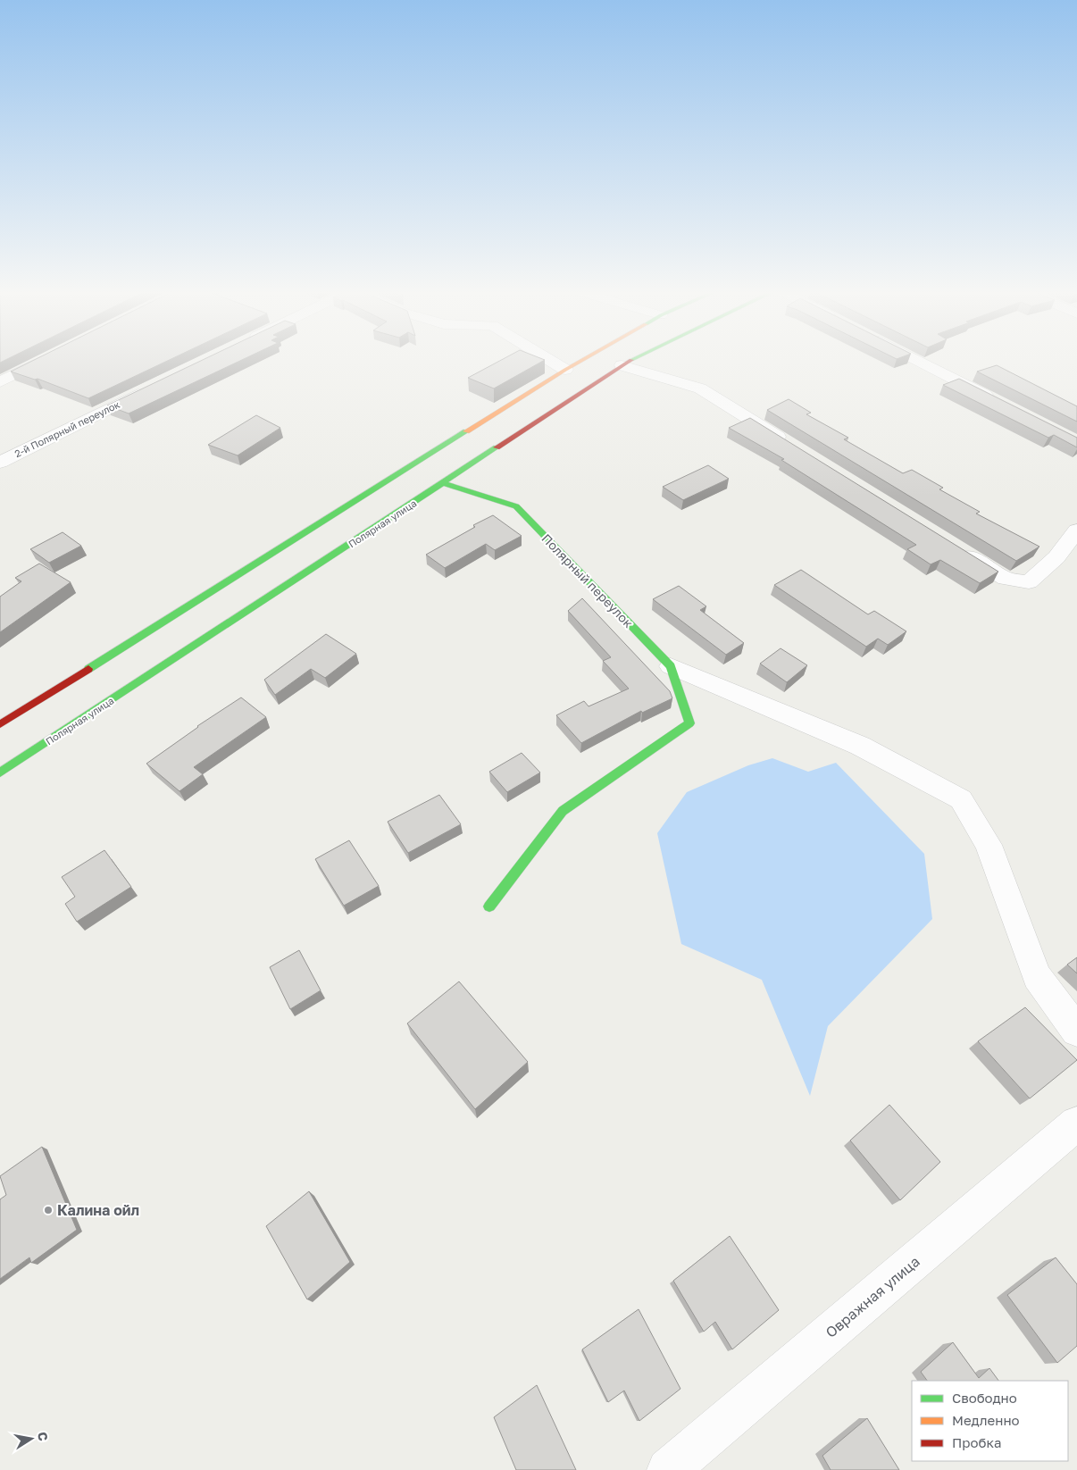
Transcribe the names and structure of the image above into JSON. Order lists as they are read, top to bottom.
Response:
{
  "streets": {
    "street": [
      "2-й Полярный переулок",
      "Полярная улица",
      "Полярный переулок",
      "Овражная улица"
    ]
  },
  "crossings": [
    ["Полярная улица", "Полярный переулок"]
  ],
  "places": ["Калина ойл"],
  "legend": ["Свободно", "Медленно", "Пробка"],
  "north": "right"
}
